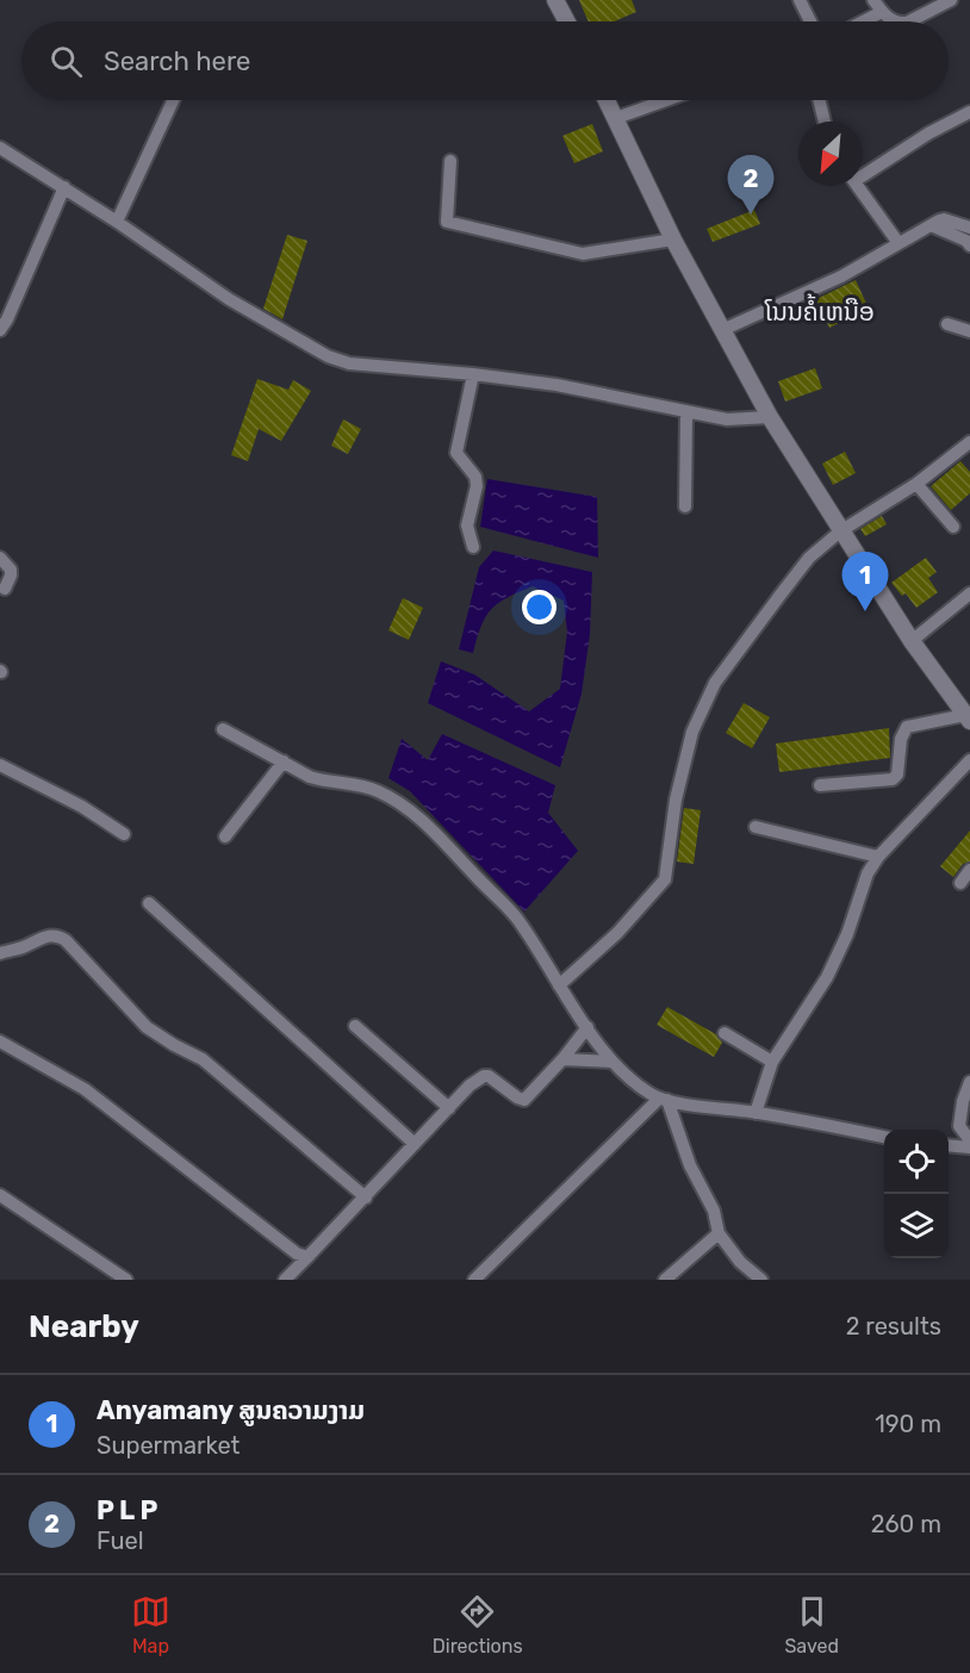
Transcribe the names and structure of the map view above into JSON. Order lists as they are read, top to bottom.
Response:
{
  "districts": ["ໂນນຄໍ້ເຫນືອ"],
  "north": "bottom left",
  "page": {
    "search": "Search here",
    "pins": ["2", "1"],
    "heading": ["Nearby", "2 results"],
    "list": [
      {
        "mark": "1",
        "name": "Anyamany ສູນຄວາມງາມ",
        "note": "Supermarket",
        "value": "190 m"
      },
      {
        "mark": "2",
        "name": "P L P",
        "note": "Fuel",
        "value": "260 m"
      }
    ],
    "nav": ["Map", "Directions", "Saved"]
  }
}
